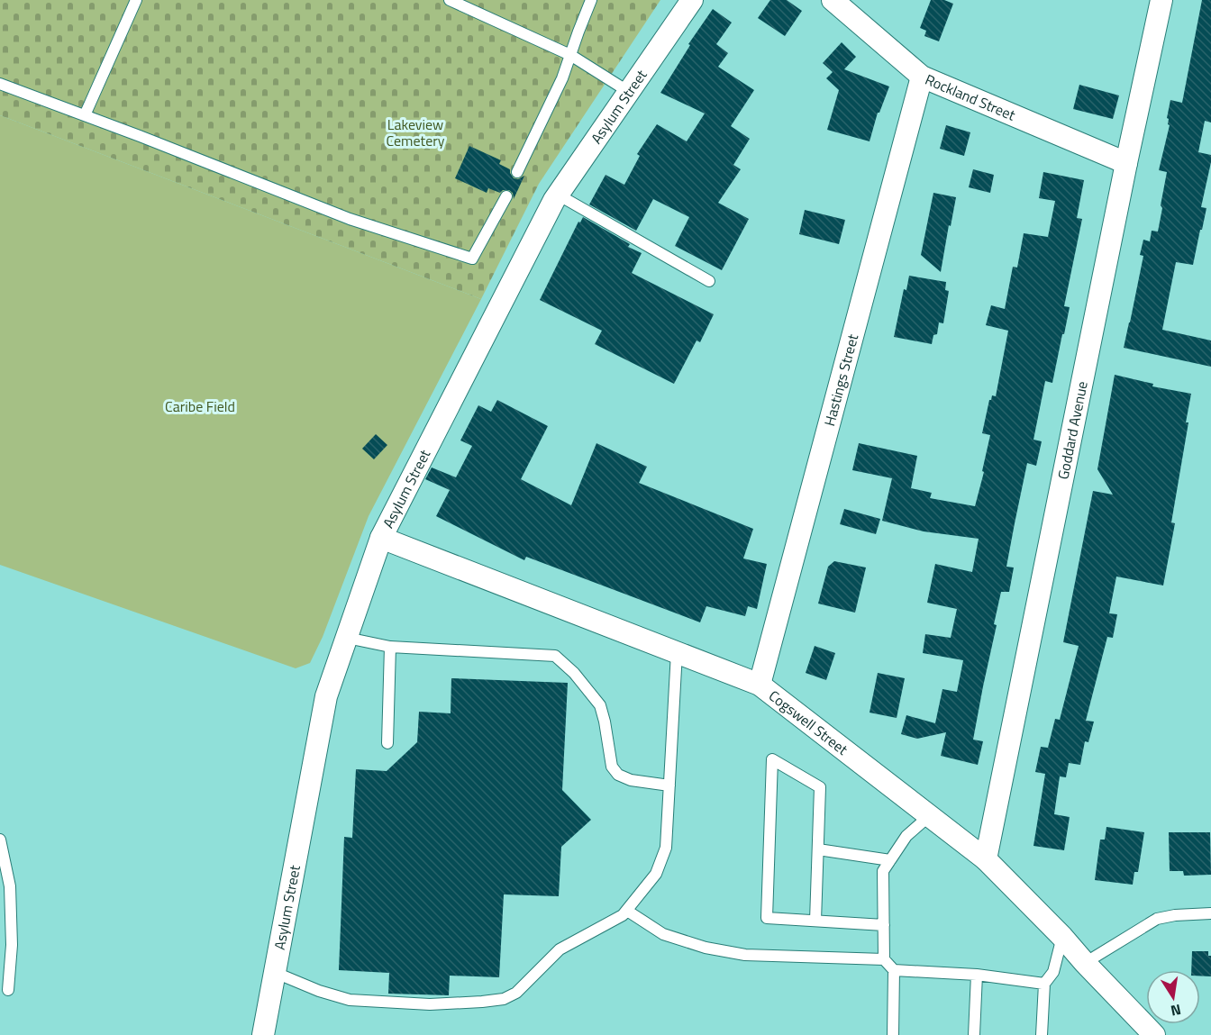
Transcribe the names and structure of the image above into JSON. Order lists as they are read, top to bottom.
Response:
{
  "streets": {
    "street": [
      "Rockland Street",
      "Asylum Street",
      "Hastings Street",
      "Goddard Avenue",
      "Cogswell Street"
    ]
  },
  "crossings": [
    ["Rockland Street", "Hastings Street"],
    ["Rockland Street", "Goddard Avenue"],
    ["Asylum Street", "Cogswell Street"],
    ["Hastings Street", "Cogswell Street"],
    ["Goddard Avenue", "Cogswell Street"]
  ],
  "parks": ["Lakeview Cemetery", "Caribe Field"],
  "north": "bottom"
}
